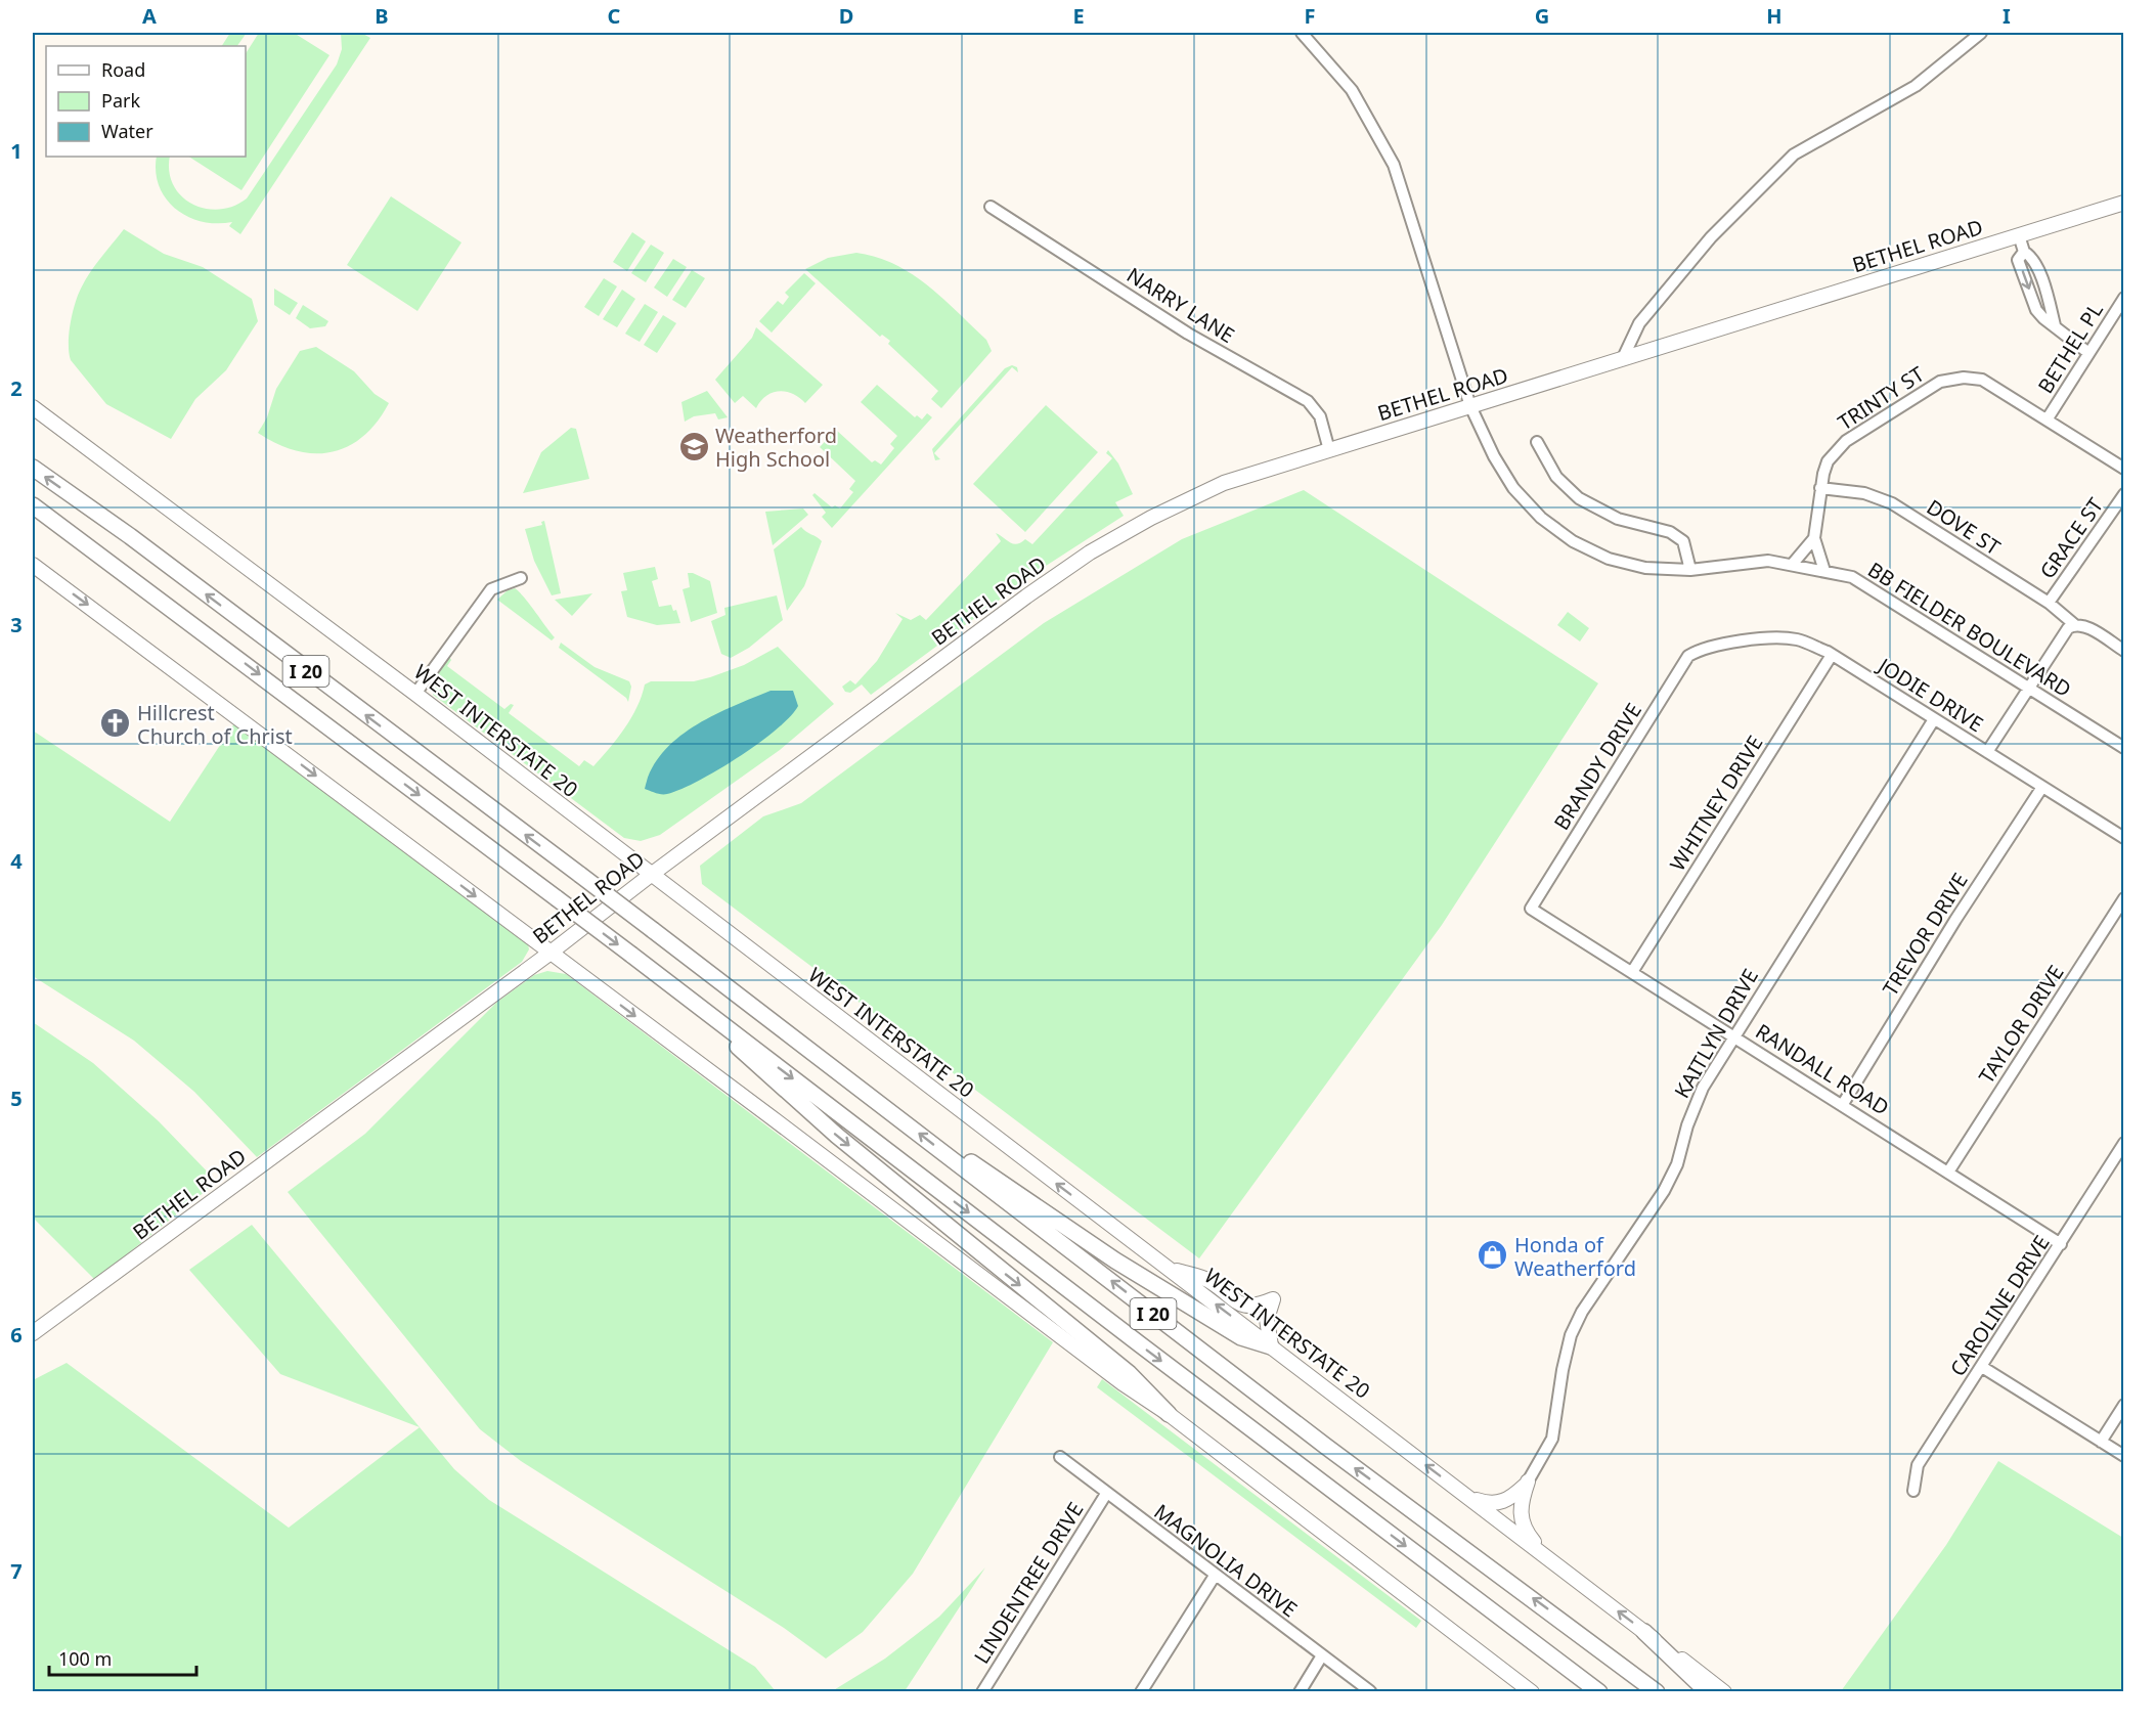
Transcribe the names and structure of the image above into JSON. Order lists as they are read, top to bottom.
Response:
{
  "streets": {
    "highway": ["I 20"],
    "main road": ["BETHEL ROAD", "WEST INTERSTATE 20", "KAITLYN DRIVE"],
    "street": [
      "NARRY LANE",
      "BETHEL PL",
      "TRINTY ST",
      "DOVE ST",
      "GRACE ST",
      "BB FIELDER BOULEVARD",
      "JODIE DRIVE",
      "BRANDY DRIVE",
      "WHITNEY DRIVE",
      "TREVOR DRIVE",
      "TAYLOR DRIVE",
      "RANDALL ROAD",
      "CAROLINE DRIVE",
      "MAGNOLIA DRIVE",
      "LINDENTREE DRIVE"
    ]
  },
  "crossings": [
    ["BETHEL ROAD", "NARRY LANE"],
    ["BETHEL ROAD", "BB FIELDER BOULEVARD"],
    ["BETHEL ROAD", "WEST INTERSTATE 20"],
    ["BETHEL PL", "TRINTY ST"],
    ["TRINTY ST", "DOVE ST"],
    ["TRINTY ST", "BB FIELDER BOULEVARD"],
    ["DOVE ST", "GRACE ST"],
    ["JODIE DRIVE", "BRANDY DRIVE"],
    ["JODIE DRIVE", "WHITNEY DRIVE"],
    ["JODIE DRIVE", "TREVOR DRIVE"],
    ["JODIE DRIVE", "KAITLYN DRIVE"],
    ["WEST INTERSTATE 20", "KAITLYN DRIVE"],
    ["BRANDY DRIVE", "RANDALL ROAD"],
    ["WHITNEY DRIVE", "RANDALL ROAD"],
    ["TREVOR DRIVE", "RANDALL ROAD"],
    ["TAYLOR DRIVE", "RANDALL ROAD"],
    ["KAITLYN DRIVE", "RANDALL ROAD"],
    ["RANDALL ROAD", "CAROLINE DRIVE"],
    ["MAGNOLIA DRIVE", "LINDENTREE DRIVE"]
  ],
  "places": {
    "school or university": ["Weatherford High School"],
    "church": ["Hillcrest Church of Christ"],
    "shop": ["Honda of Weatherford"]
  },
  "legend": ["Road", "Park", "Water"],
  "scale_bar": "100 m",
  "grid": {
    "columns": [
      "A",
      "B",
      "C",
      "D",
      "E",
      "F",
      "G",
      "H",
      "I"
    ],
    "rows": [
      "1",
      "2",
      "3",
      "4",
      "5",
      "6",
      "7"
    ]
  }
}
